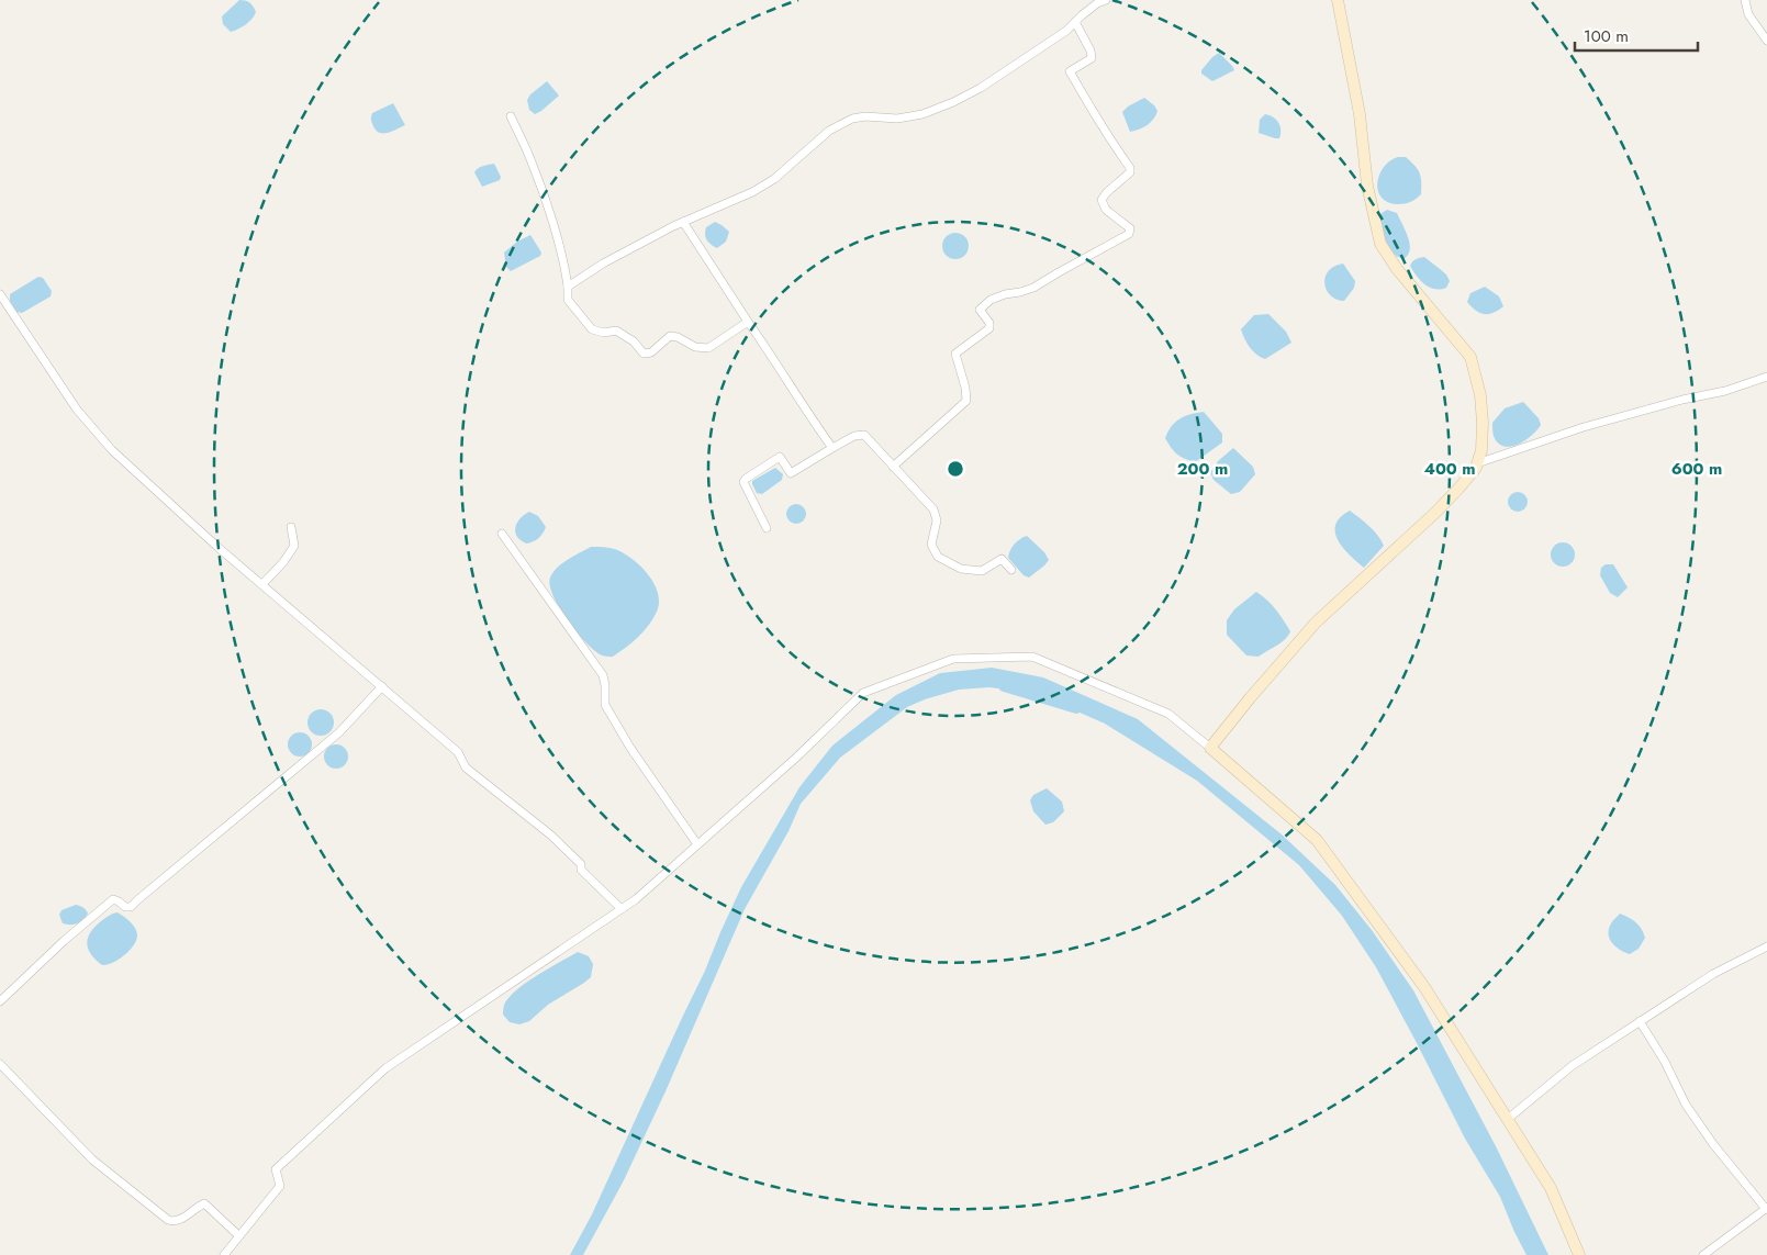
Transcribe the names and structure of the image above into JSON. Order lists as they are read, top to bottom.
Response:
{
  "scale_bar": "100 m",
  "rings": ["200 m", "400 m", "600 m"]
}
